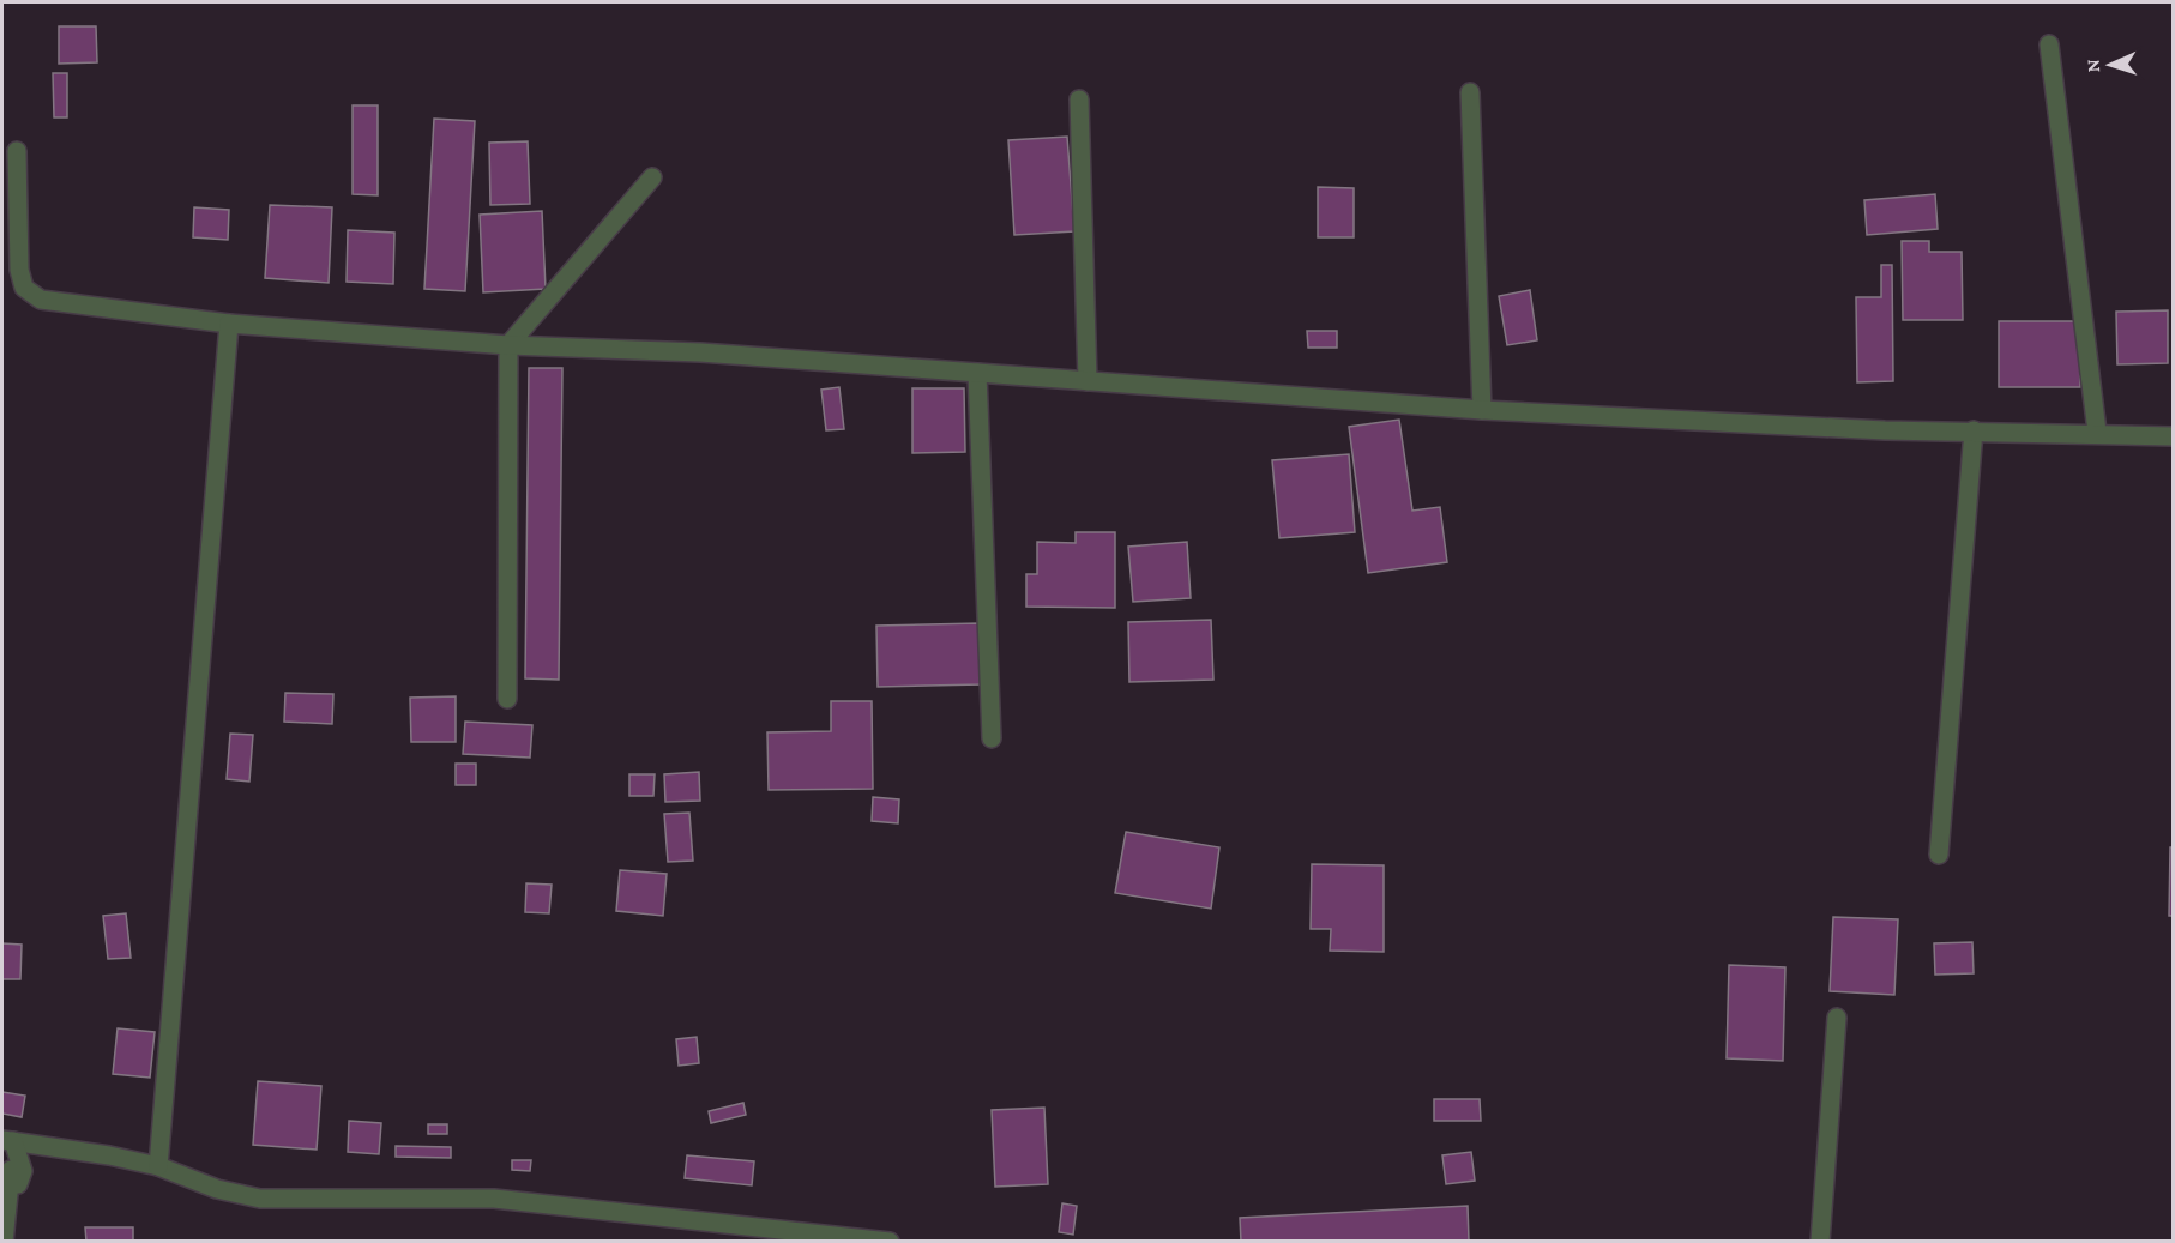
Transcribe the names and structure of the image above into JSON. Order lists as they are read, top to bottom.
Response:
{
  "north": "left"
}
